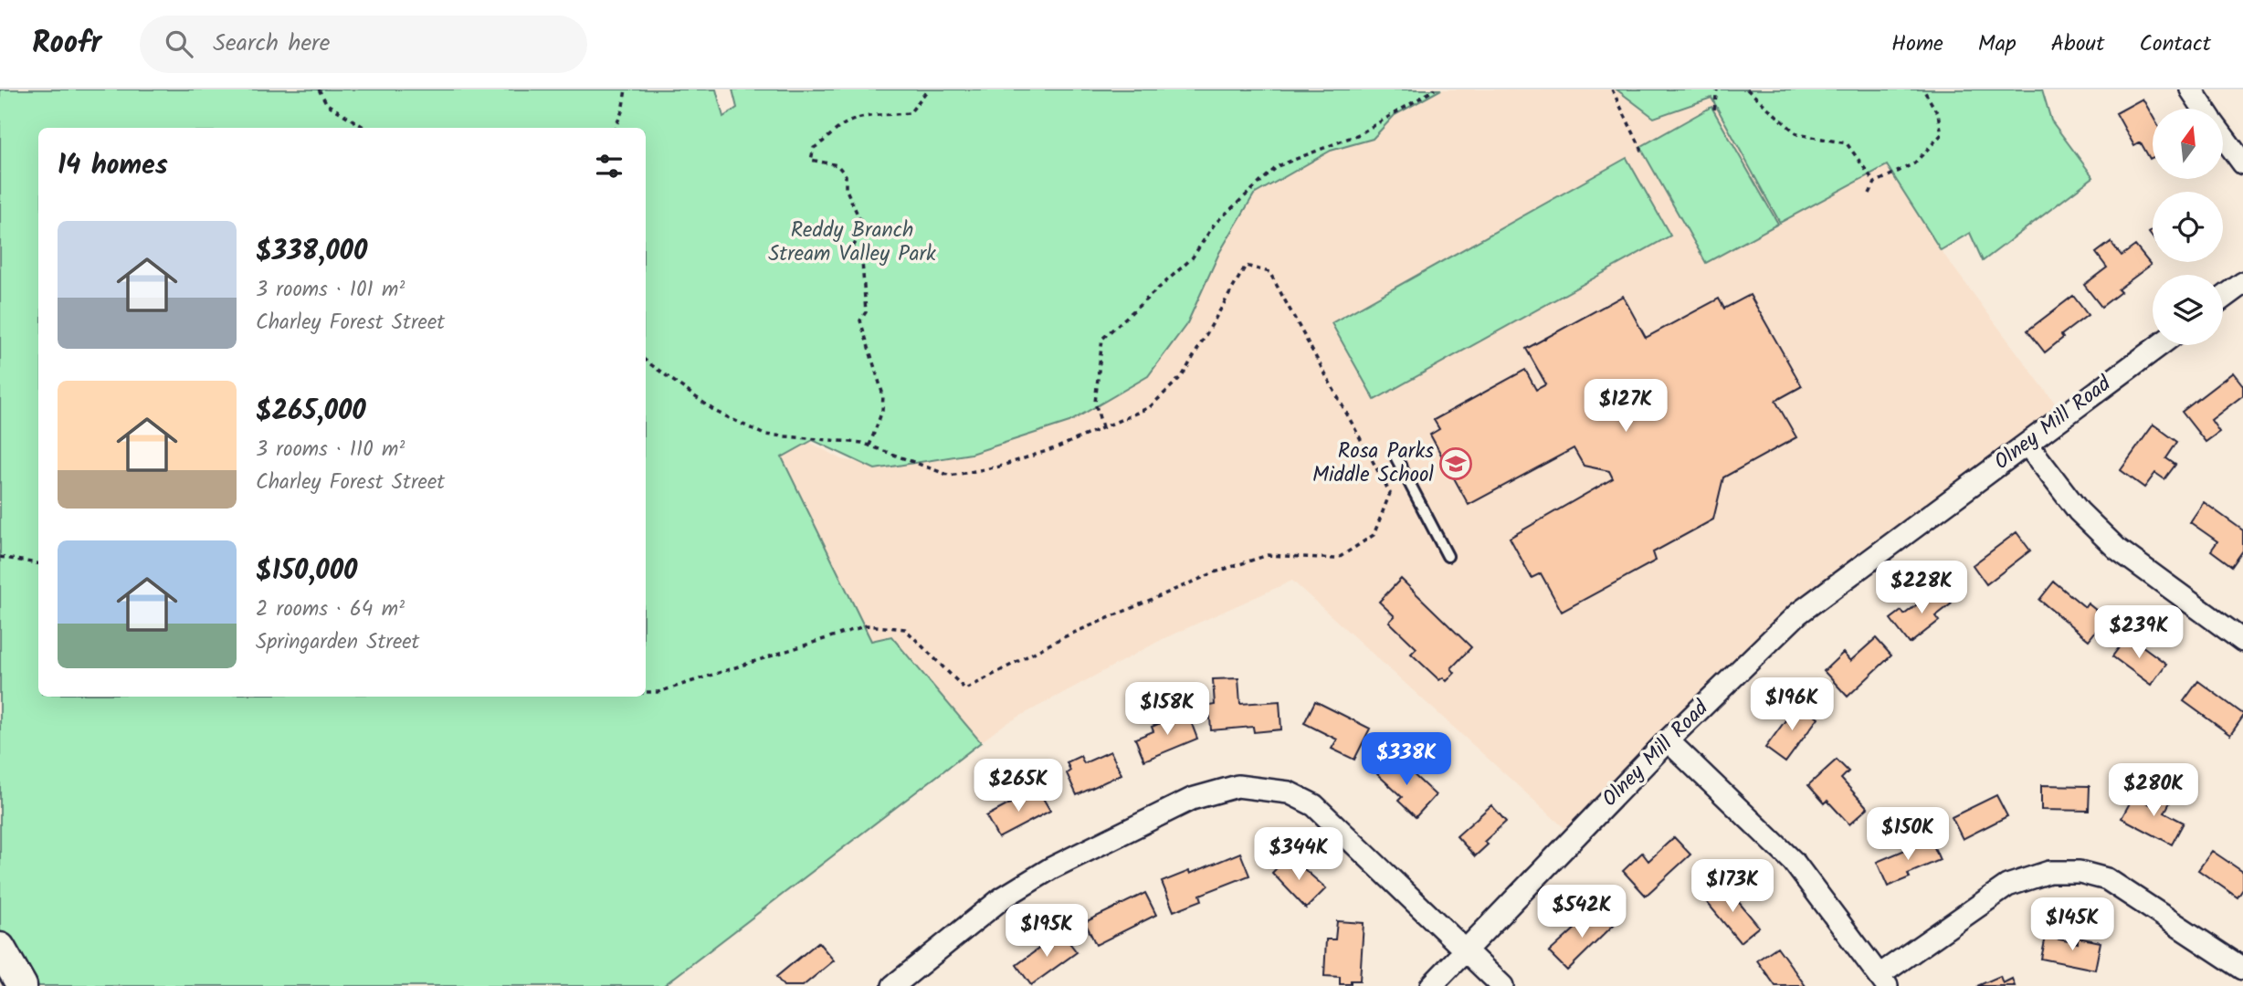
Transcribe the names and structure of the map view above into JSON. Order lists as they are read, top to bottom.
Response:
{
  "streets": {
    "street": ["Olney Mill Road"]
  },
  "parks": ["Reddy Branch Stream Valley Park"],
  "places": {
    "school or university": ["Rosa Parks Middle School"]
  },
  "north": "top",
  "page": {
    "header": "Roofr",
    "search": "Search here",
    "nav": [
      "Home",
      "Map",
      "About",
      "Contact"
    ],
    "heading": "14 homes",
    "list": [
      {
        "name": "$338,000",
        "note": "3 rooms · 101 m² · Charley Forest Street"
      },
      {
        "name": "$265,000",
        "note": "3 rooms · 110 m² · Charley Forest Street"
      },
      {
        "name": "$150,000",
        "note": "2 rooms · 64 m² · Springarden Street"
      }
    ],
    "price": [
      "$127K",
      "$228K",
      "$239K",
      "$196K",
      "$158K",
      "$338K",
      "$265K",
      "$280K",
      "$150K",
      "$344K",
      "$173K",
      "$542K",
      "$145K",
      "$195K"
    ]
  }
}
